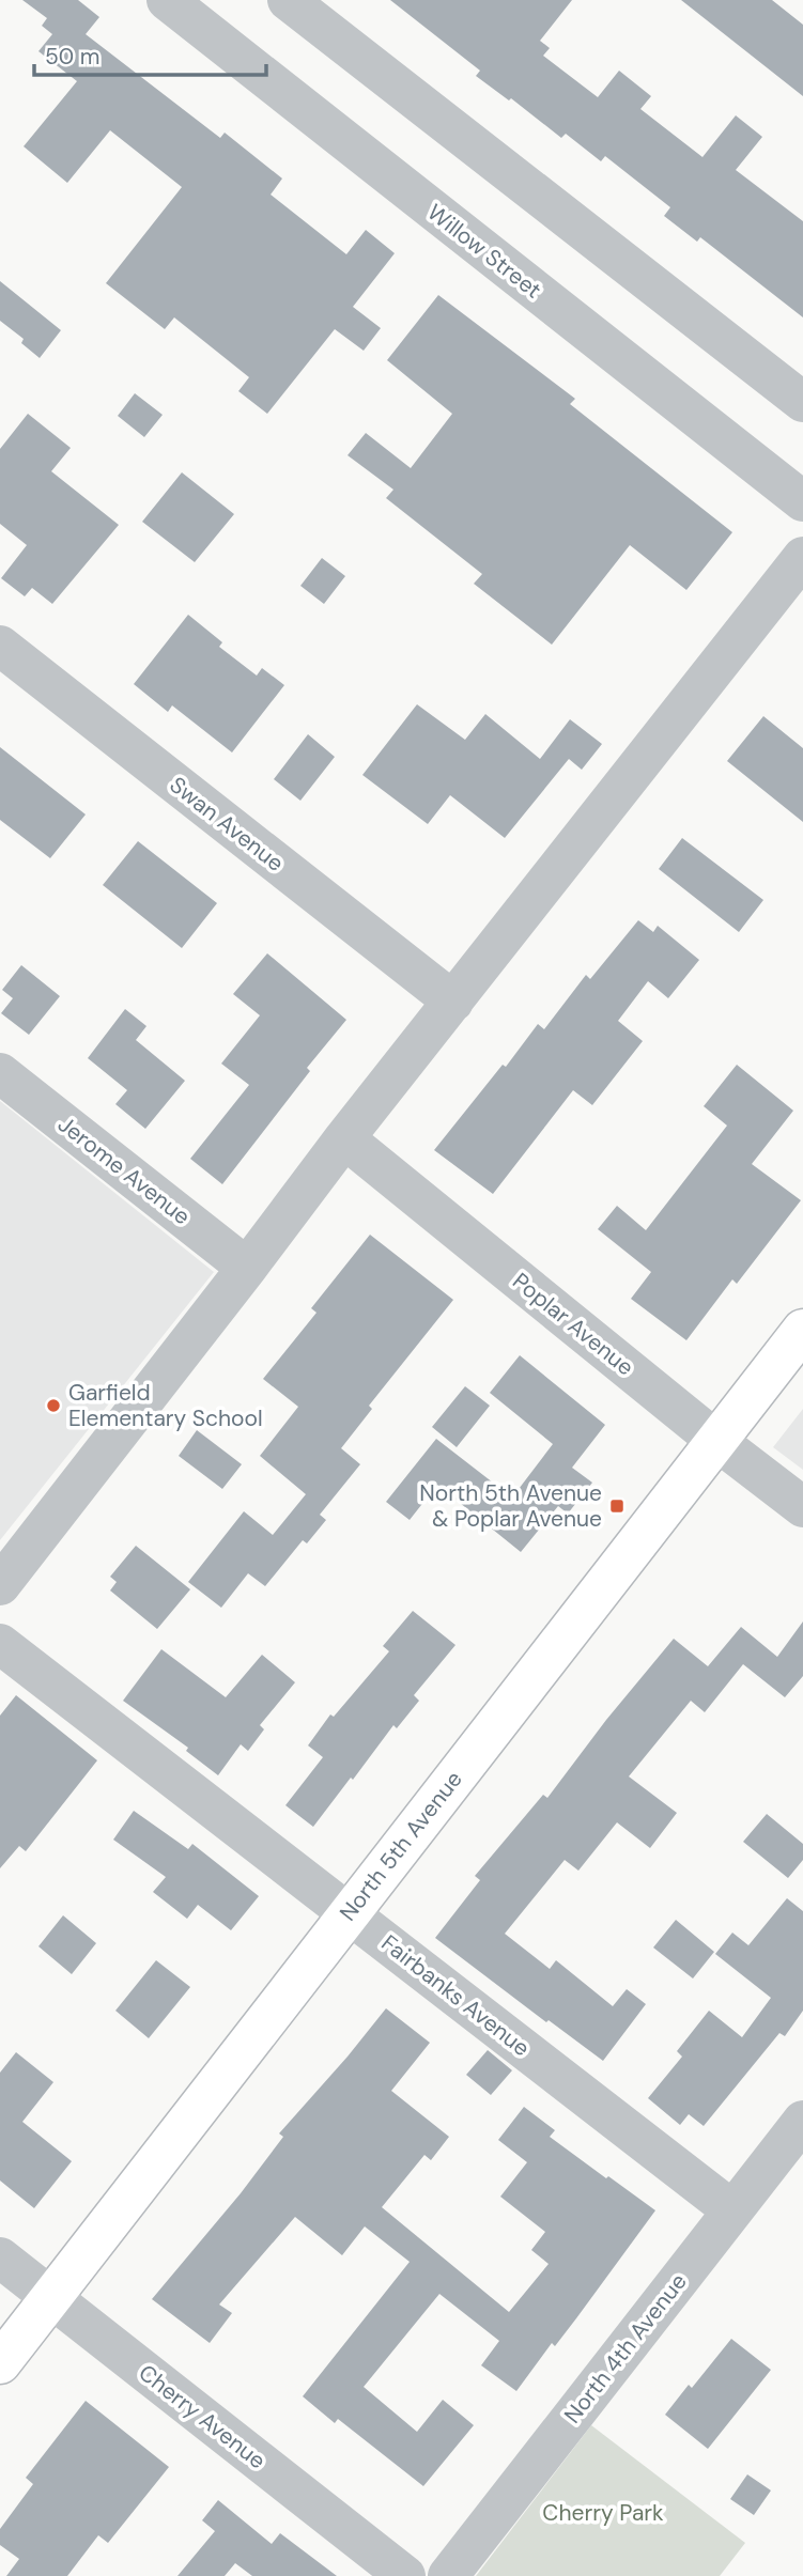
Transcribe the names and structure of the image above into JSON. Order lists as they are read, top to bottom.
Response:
{
  "streets": {
    "main road": ["North 5th Avenue"],
    "street": [
      "Willow Street",
      "Swan Avenue",
      "Jerome Avenue",
      "Poplar Avenue",
      "Fairbanks Avenue",
      "North 4th Avenue",
      "Cherry Avenue"
    ]
  },
  "crossings": [
    ["Poplar Avenue", "North 5th Avenue"],
    ["North 5th Avenue", "Fairbanks Avenue"],
    ["North 5th Avenue", "Cherry Avenue"],
    ["Fairbanks Avenue", "North 4th Avenue"]
  ],
  "parks": ["Cherry Park"],
  "places": {
    "other": ["Garfield Elementary School"],
    "transit": ["North 5th Avenue & Poplar Avenue"]
  },
  "scale_bar": "50 m"
}
